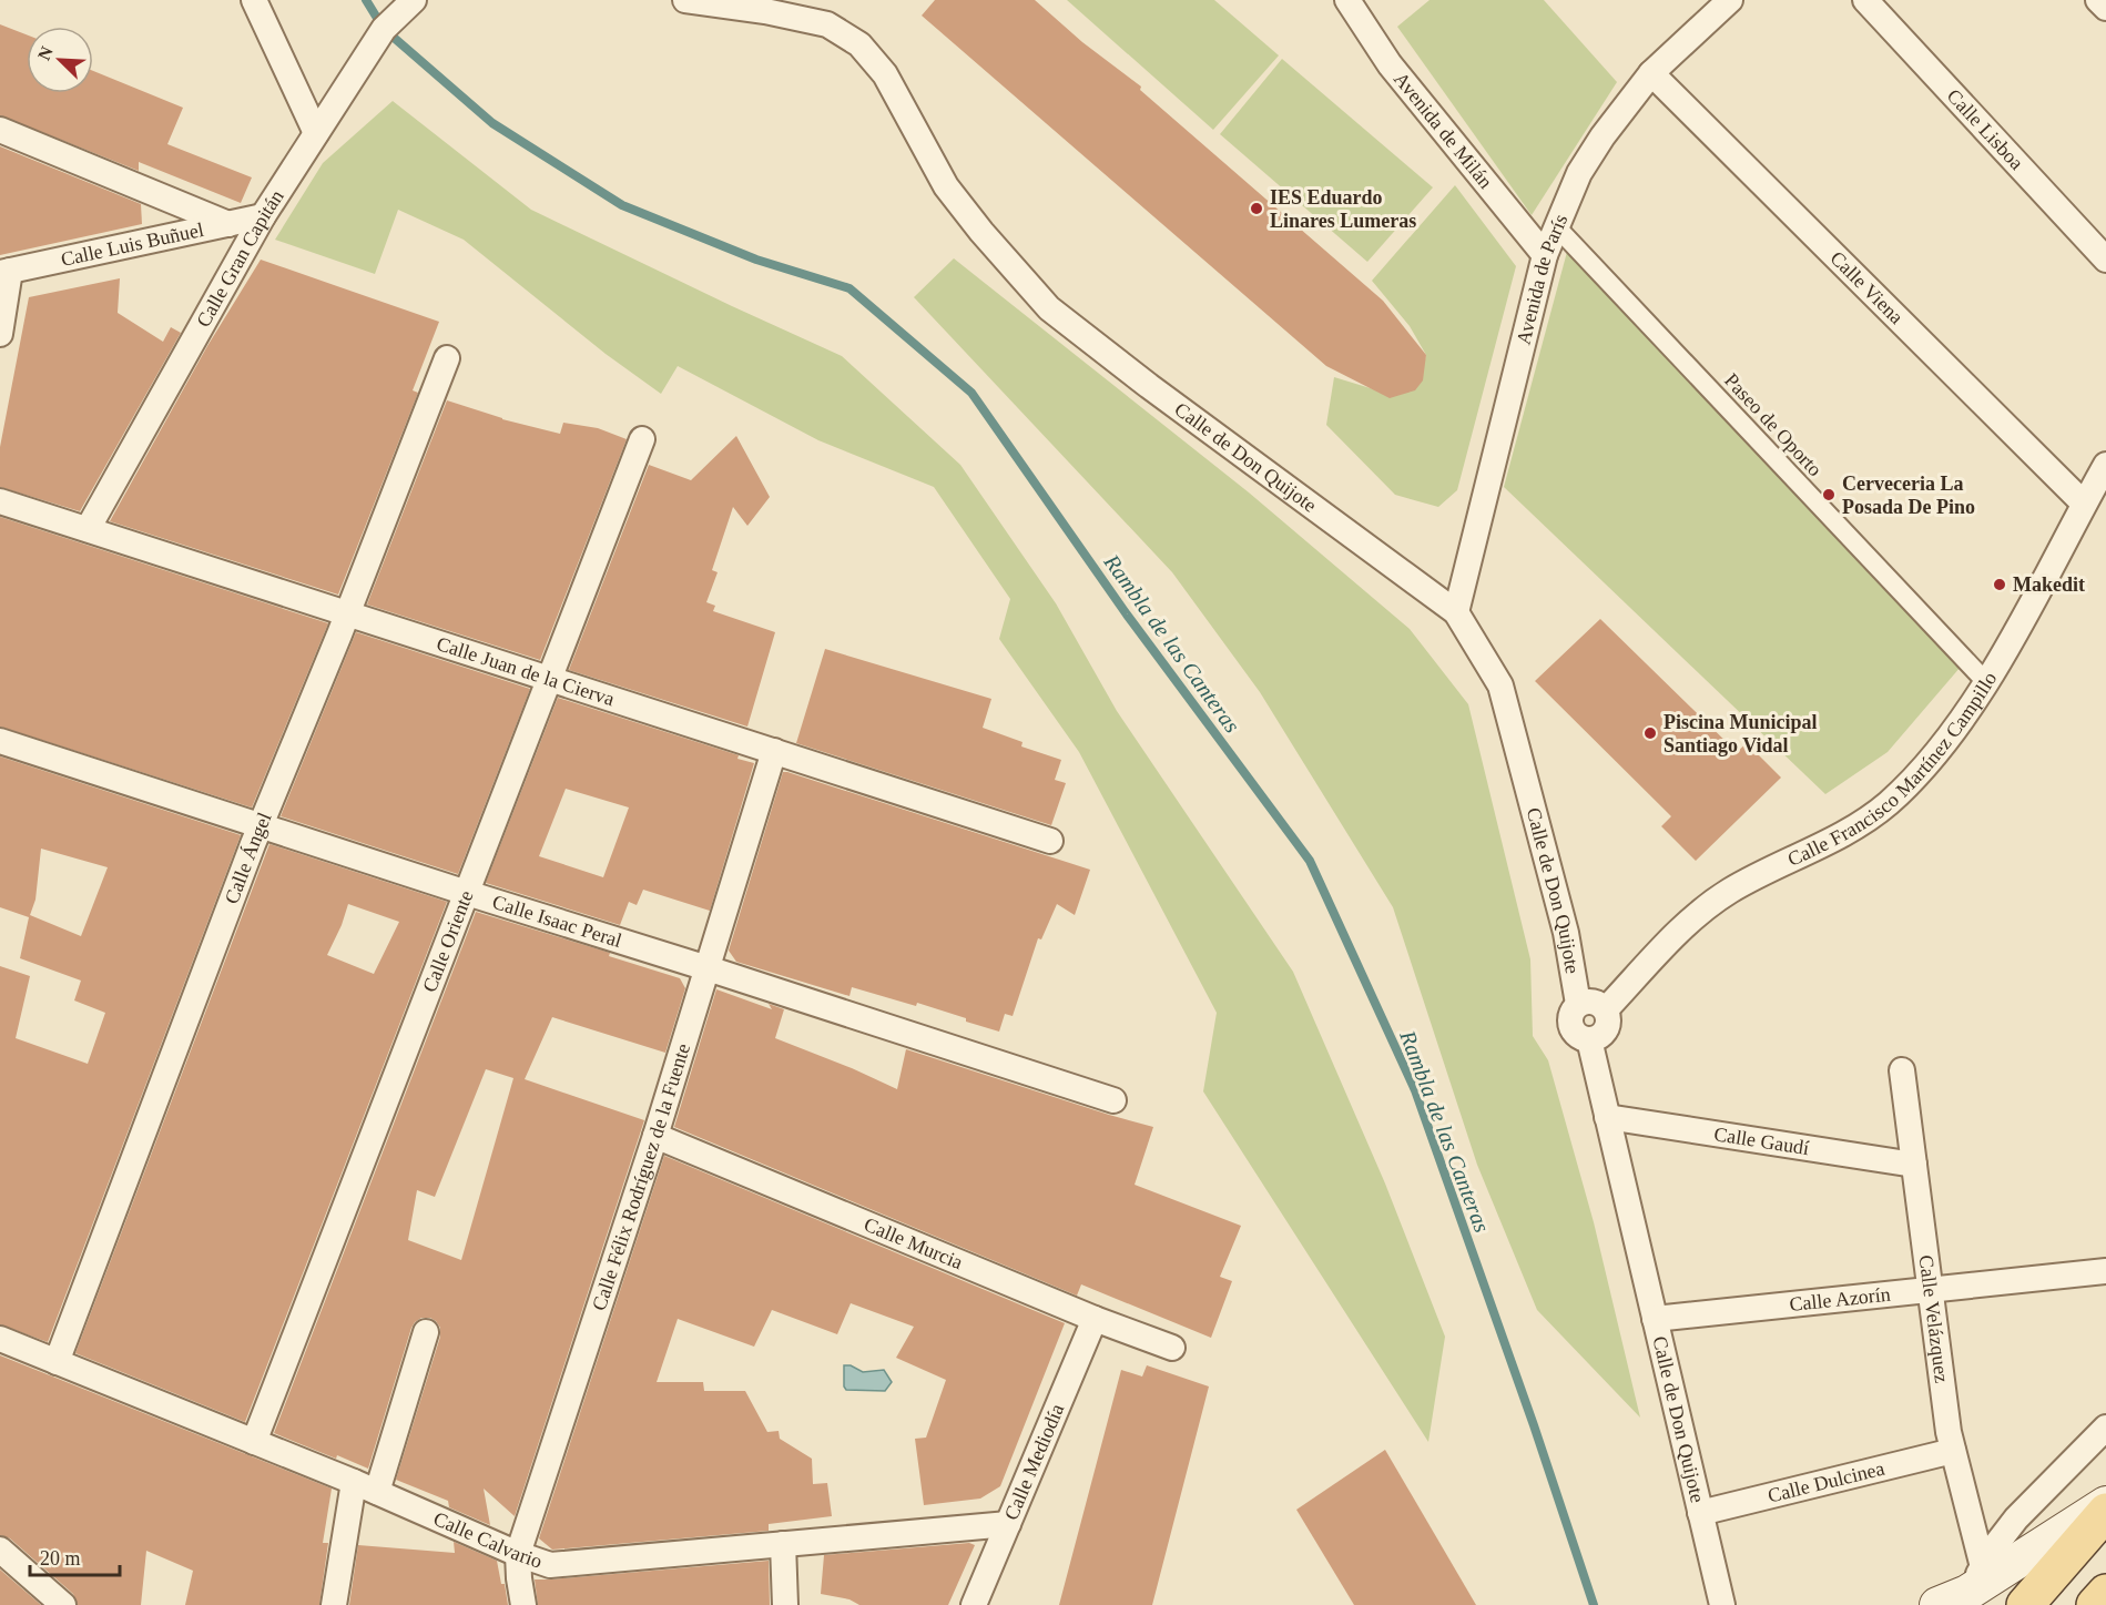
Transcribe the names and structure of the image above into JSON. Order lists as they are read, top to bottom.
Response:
{
  "streets": {
    "street": [
      "Avenida de Milán",
      "Calle Lisboa",
      "Calle Luis Buñuel",
      "Calle Gran Capitán",
      "Avenida de París",
      "Calle Viena",
      "Paseo de Oporto",
      "Calle de Don Quijote",
      "Calle Juan de la Cierva",
      "Calle Francisco Martínez Campillo",
      "Calle Ángel",
      "Calle Isaac Peral",
      "Calle Oriente",
      "Calle Gaudí",
      "Calle Félix Rodríguez de la Fuente",
      "Calle Murcia",
      "Calle Azorín",
      "Calle Velázquez",
      "Calle Mediodía",
      "Calle Dulcinea",
      "Calle Calvario"
    ]
  },
  "crossings": [
    ["Avenida de Milán", "Avenida de París"],
    ["Calle Luis Buñuel", "Calle Gran Capitán"],
    ["Calle Gran Capitán", "Calle Juan de la Cierva"],
    ["Avenida de París", "Calle Viena"],
    ["Avenida de París", "Paseo de Oporto"],
    ["Avenida de París", "Calle de Don Quijote"],
    ["Calle Viena", "Calle Francisco Martínez Campillo"],
    ["Paseo de Oporto", "Calle Francisco Martínez Campillo"],
    ["Calle de Don Quijote", "Calle Francisco Martínez Campillo"],
    ["Calle de Don Quijote", "Calle Gaudí"],
    ["Calle de Don Quijote", "Calle Azorín"],
    ["Calle de Don Quijote", "Calle Dulcinea"],
    ["Calle Juan de la Cierva", "Calle Ángel"],
    ["Calle Juan de la Cierva", "Calle Oriente"],
    ["Calle Juan de la Cierva", "Calle Félix Rodríguez de la Fuente"],
    ["Calle Ángel", "Calle Isaac Peral"],
    ["Calle Ángel", "Calle Calvario"],
    ["Calle Isaac Peral", "Calle Oriente"],
    ["Calle Isaac Peral", "Calle Félix Rodríguez de la Fuente"],
    ["Calle Oriente", "Calle Calvario"],
    ["Calle Gaudí", "Calle Velázquez"],
    ["Calle Félix Rodríguez de la Fuente", "Calle Murcia"],
    ["Calle Félix Rodríguez de la Fuente", "Calle Calvario"],
    ["Calle Murcia", "Calle Mediodía"],
    ["Calle Azorín", "Calle Velázquez"],
    ["Calle Velázquez", "Calle Dulcinea"],
    ["Calle Mediodía", "Calle Calvario"]
  ],
  "water": ["Rambla de las Canteras"],
  "places": [
    "IES Eduardo Linares Lumeras",
    "Cerveceria La Posada De Pino",
    "Makedit",
    "Piscina Municipal Santiago Vidal"
  ],
  "scale_bar": "20 m",
  "north": "top left"
}
